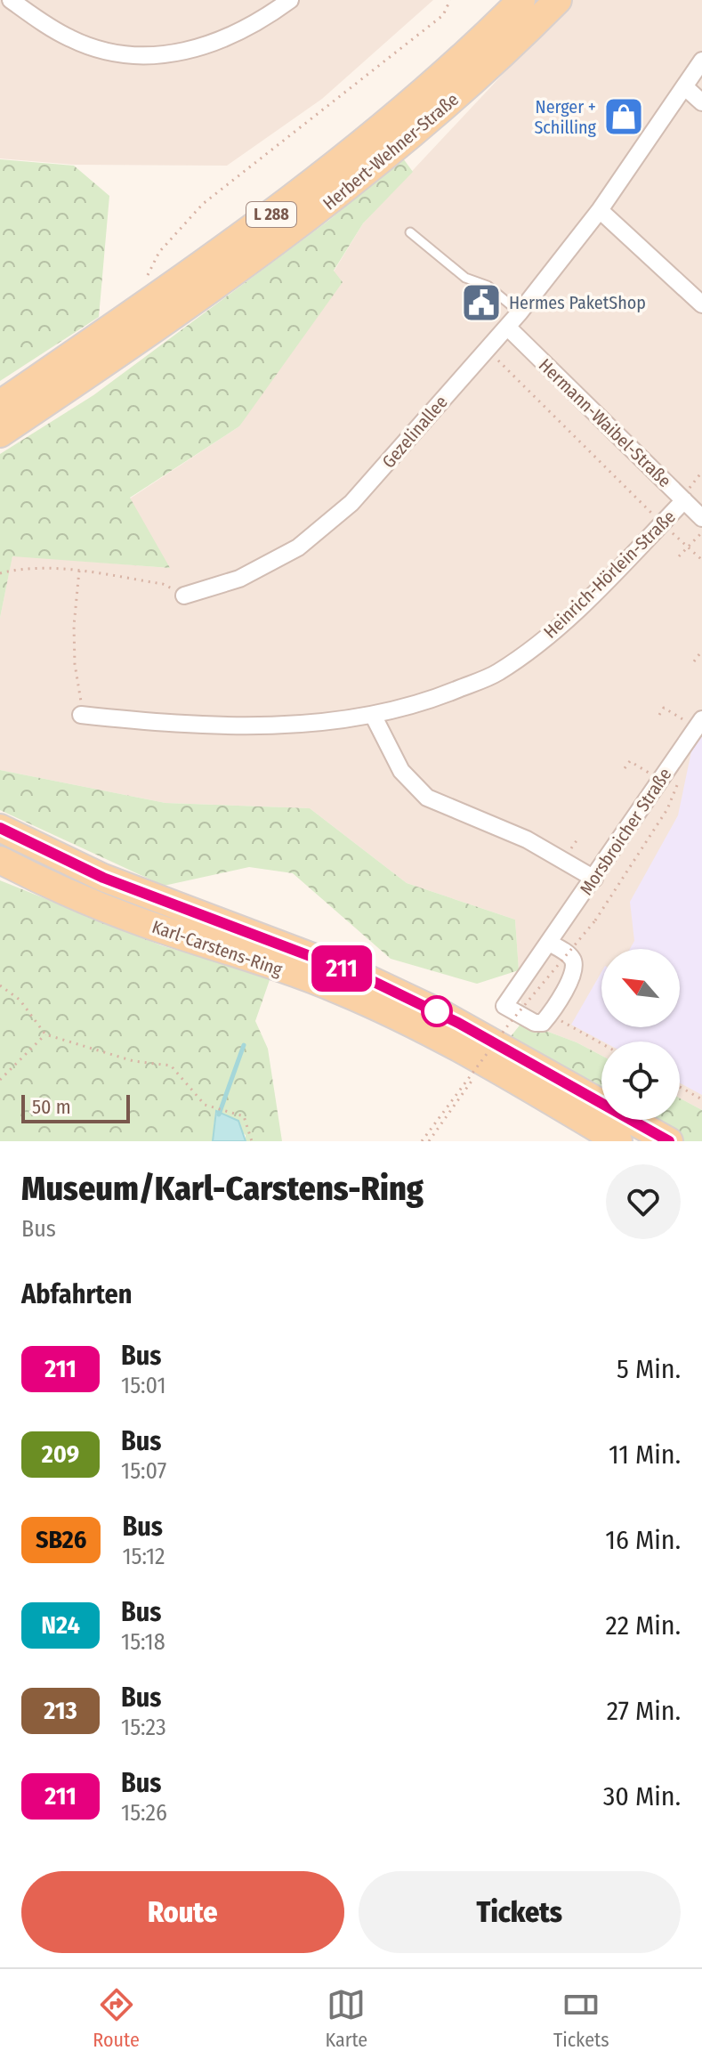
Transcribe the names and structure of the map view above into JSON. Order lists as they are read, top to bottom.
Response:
{
  "streets": {
    "main road": ["Herbert-Wehner-Straße", "L 288", "Karl-Carstens-Ring"],
    "street": [
      "Hermann-Waibel-Straße",
      "Gezelinallee",
      "Heinrich-Hörlein-Straße",
      "Morsbroicher Straße"
    ]
  },
  "crossings": [
    ["Hermann-Waibel-Straße", "Gezelinallee"],
    ["Hermann-Waibel-Straße", "Heinrich-Hörlein-Straße"]
  ],
  "places": {
    "shop": ["Nerger + Schilling"],
    "public building": ["Hermes PaketShop"]
  },
  "lines": ["bus line 211"],
  "scale_bar": "50 m",
  "north": "top left",
  "page": {
    "on_map": "211",
    "scale": "50 m",
    "heading": [
      ["Museum/Karl-Carstens-Ring", "Bus"],
      "Abfahrten"
    ],
    "list": [
      {
        "mark": "211",
        "name": "Bus",
        "note": "15:01",
        "value": "5 Min."
      },
      {
        "mark": "209",
        "name": "Bus",
        "note": "15:07",
        "value": "11 Min."
      },
      {
        "mark": "SB26",
        "name": "Bus",
        "note": "15:12",
        "value": "16 Min."
      },
      {
        "mark": "N24",
        "name": "Bus",
        "note": "15:18",
        "value": "22 Min."
      },
      {
        "mark": "213",
        "name": "Bus",
        "note": "15:23",
        "value": "27 Min."
      },
      {
        "mark": "211",
        "name": "Bus",
        "note": "15:26",
        "value": "30 Min."
      }
    ],
    "buttons": ["Route", "Tickets"],
    "tabs": ["Route", "Karte", "Tickets"]
  }
}
